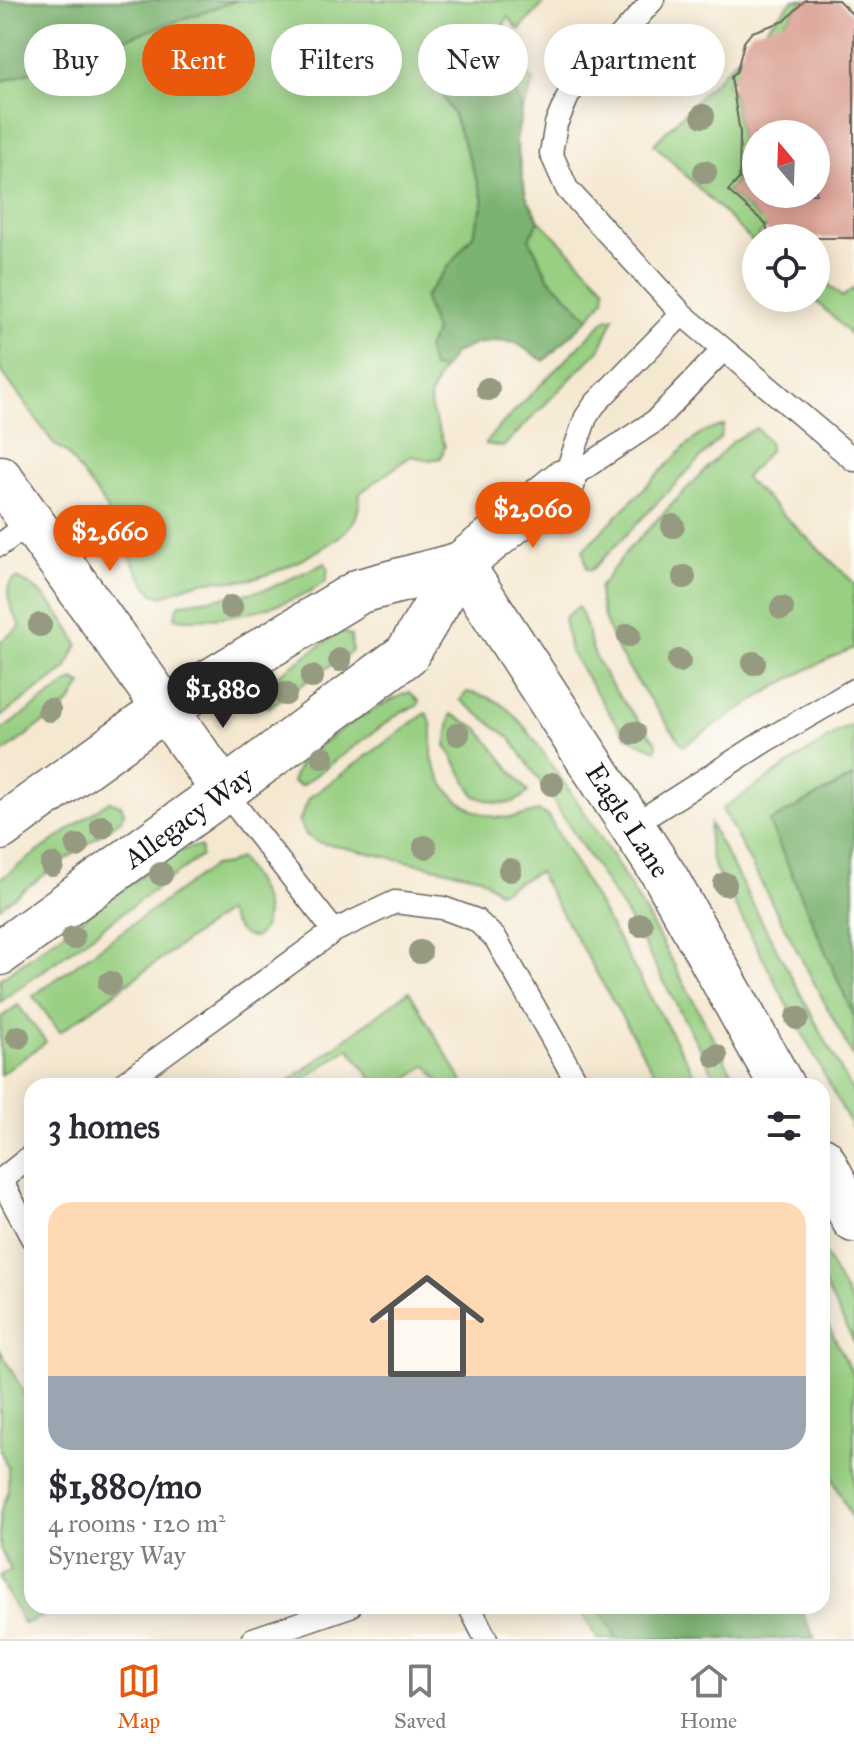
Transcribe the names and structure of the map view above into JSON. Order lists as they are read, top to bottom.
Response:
{
  "streets": {
    "street": ["Allegacy Way", "Eagle Lane"]
  },
  "crossings": [
    ["Allegacy Way", "Eagle Lane"]
  ],
  "north": "top",
  "page": {
    "chip": [
      "Buy",
      "Rent",
      "Filters",
      "New",
      "Apartment"
    ],
    "price": ["$2,060", "$2,660", "$1,880"],
    "heading": "3 homes",
    "list": [
      {
        "name": "$1,880/mo",
        "note": "4 rooms · 120 m² · Synergy Way"
      }
    ],
    "tabs": ["Map", "Saved", "Home"]
  }
}
